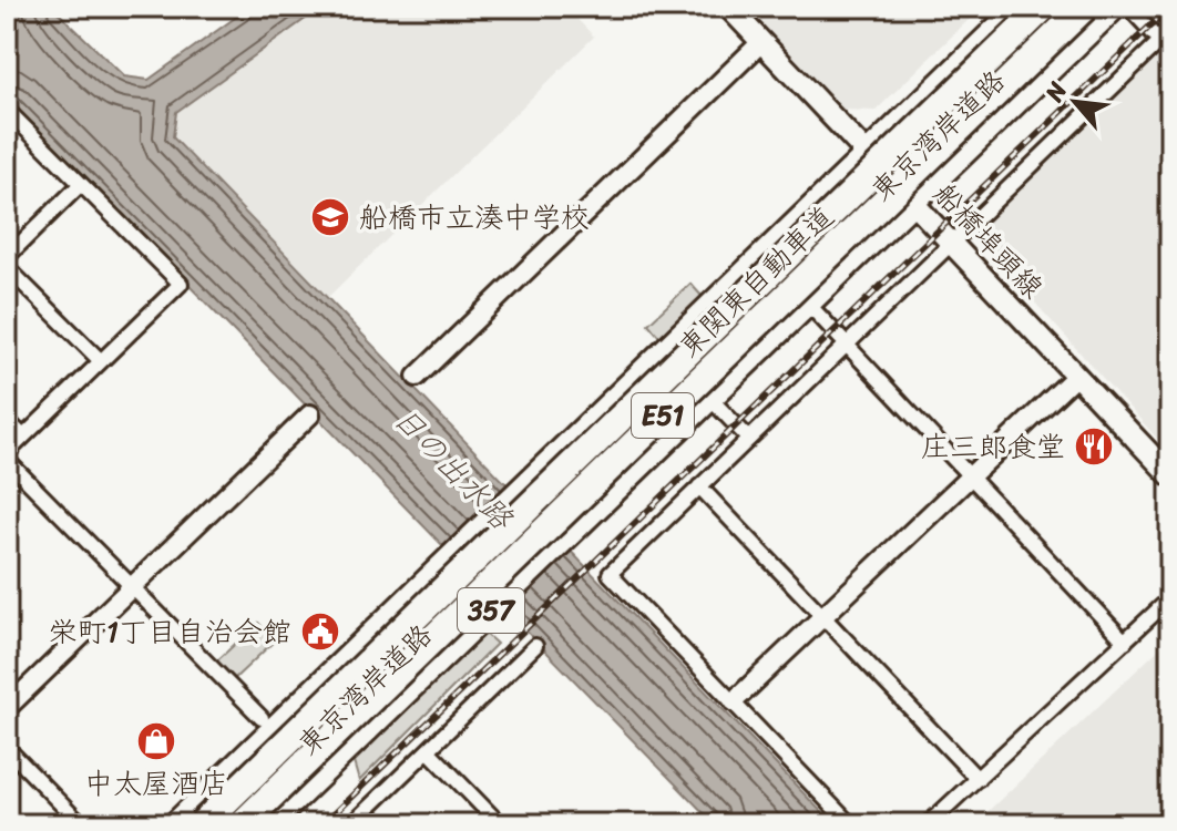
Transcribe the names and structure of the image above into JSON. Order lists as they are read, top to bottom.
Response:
{
  "streets": {
    "highway": [
      "東京湾岸道路",
      "東関東自動車道",
      "E51",
      "357"
    ],
    "main road": ["船橋埠頭線"]
  },
  "crossings": [
    ["東京湾岸道路", "船橋埠頭線"]
  ],
  "water": ["日の出水路"],
  "places": {
    "school or university": ["船橋市立湊中学校"],
    "restaurant": ["庄三郎食堂"],
    "public building": ["栄町1丁目自治会館"],
    "shop": ["中太屋酒店"]
  },
  "north": "top left"
}
